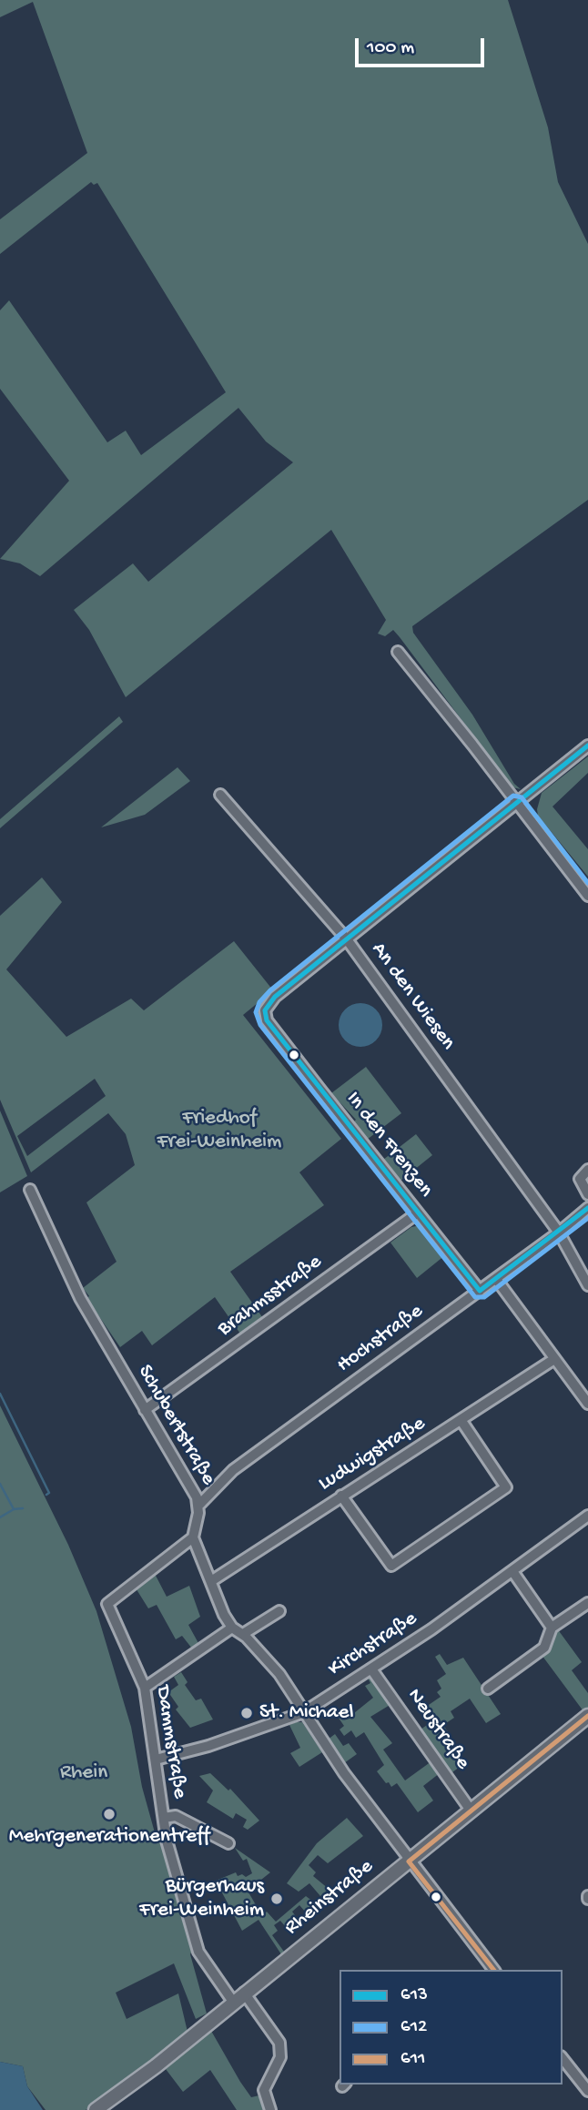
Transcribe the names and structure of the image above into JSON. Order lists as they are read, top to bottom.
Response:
{
  "streets": {
    "street": [
      "An den Wiesen",
      "In den Frenzen",
      "Brahmsstraße",
      "Hochstraße",
      "Schubertstraße",
      "Ludwigstraße",
      "Kirchstraße",
      "Neustraße",
      "Dammstraße",
      "Rheinstraße"
    ]
  },
  "crossings": [
    ["An den Wiesen", "In den Frenzen"],
    ["An den Wiesen", "Hochstraße"],
    ["In den Frenzen", "Brahmsstraße"],
    ["In den Frenzen", "Hochstraße"],
    ["Brahmsstraße", "Schubertstraße"],
    ["Hochstraße", "Schubertstraße"],
    ["Schubertstraße", "Dammstraße"],
    ["Kirchstraße", "Neustraße"],
    ["Kirchstraße", "Dammstraße"],
    ["Neustraße", "Rheinstraße"],
    ["Dammstraße", "Rheinstraße"]
  ],
  "parks": ["Friedhof Frei-Weinheim", "Rhein"],
  "places": ["St. Michael", "Mehrgenerationentreff", "Bürgerhaus Frei-Weinheim"],
  "lines": ["transit line 613", "transit line 612", "transit line 611"],
  "legend": ["613", "612", "611"],
  "scale_bar": "100 m"
}
